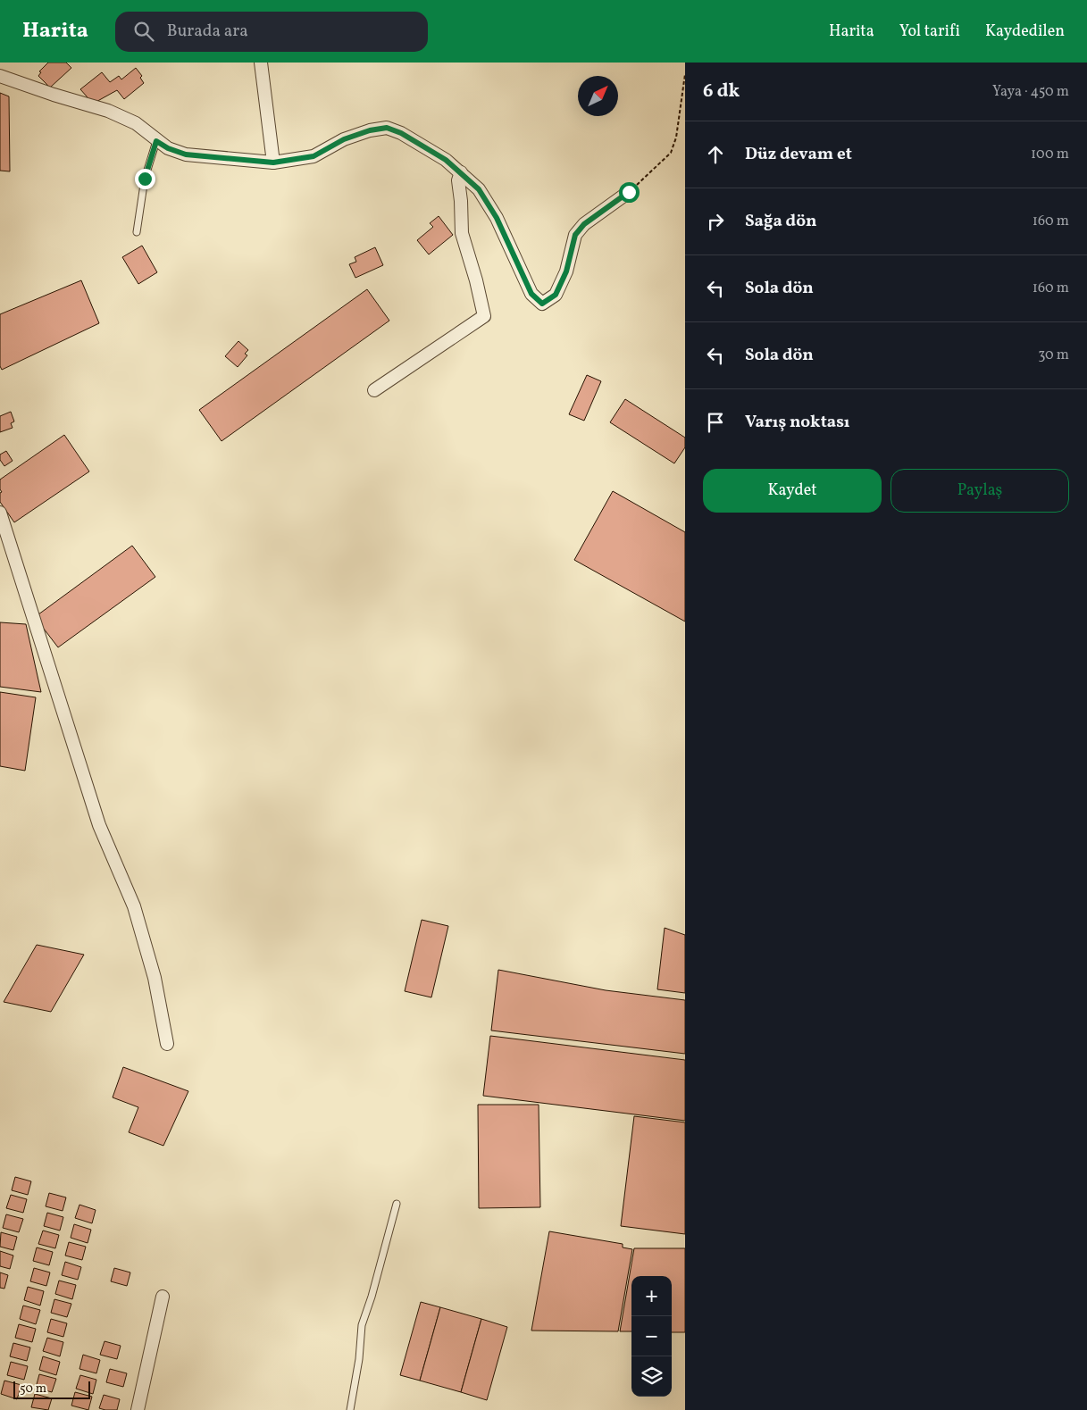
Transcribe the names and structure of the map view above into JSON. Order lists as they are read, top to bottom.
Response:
{
  "scale_bar": "50 m",
  "north": "top right",
  "page": {
    "header": "Harita",
    "search": "Burada ara",
    "nav": ["Harita", "Yol tarifi", "Kaydedilen"],
    "heading": ["6 dk", "Yaya · 450 m"],
    "list": [
      ["Düz devam et", "100 m"],
      ["Sağa dön", "160 m"],
      ["Sola dön", "160 m"],
      ["Sola dön", "30 m"],
      "Varış noktası"
    ],
    "buttons": ["Kaydet", "Paylaş"],
    "map_buttons": ["+", "−"],
    "scale": "50 m"
  }
}
